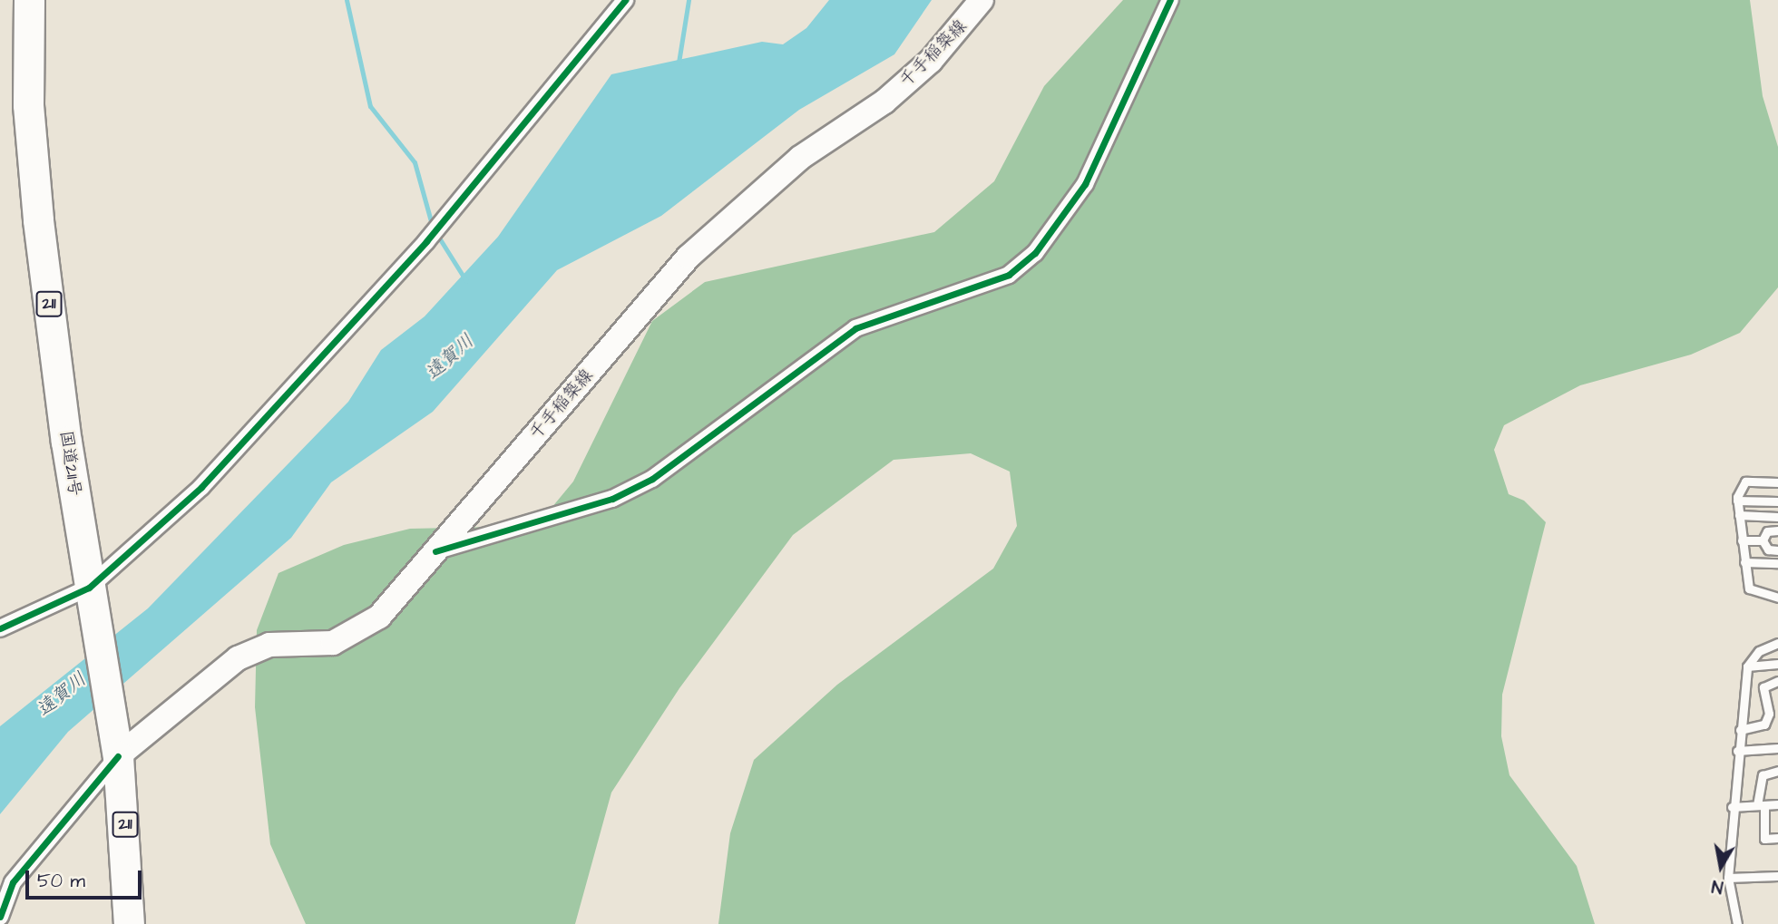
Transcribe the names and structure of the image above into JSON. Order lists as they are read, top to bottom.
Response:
{
  "streets": {
    "highway": ["211", "国道211号"],
    "main road": ["千手稲築線"]
  },
  "crossings": [
    ["千手稲築線", "国道211号"]
  ],
  "water": ["遠賀川"],
  "scale_bar": "50 m",
  "north": "bottom"
}
